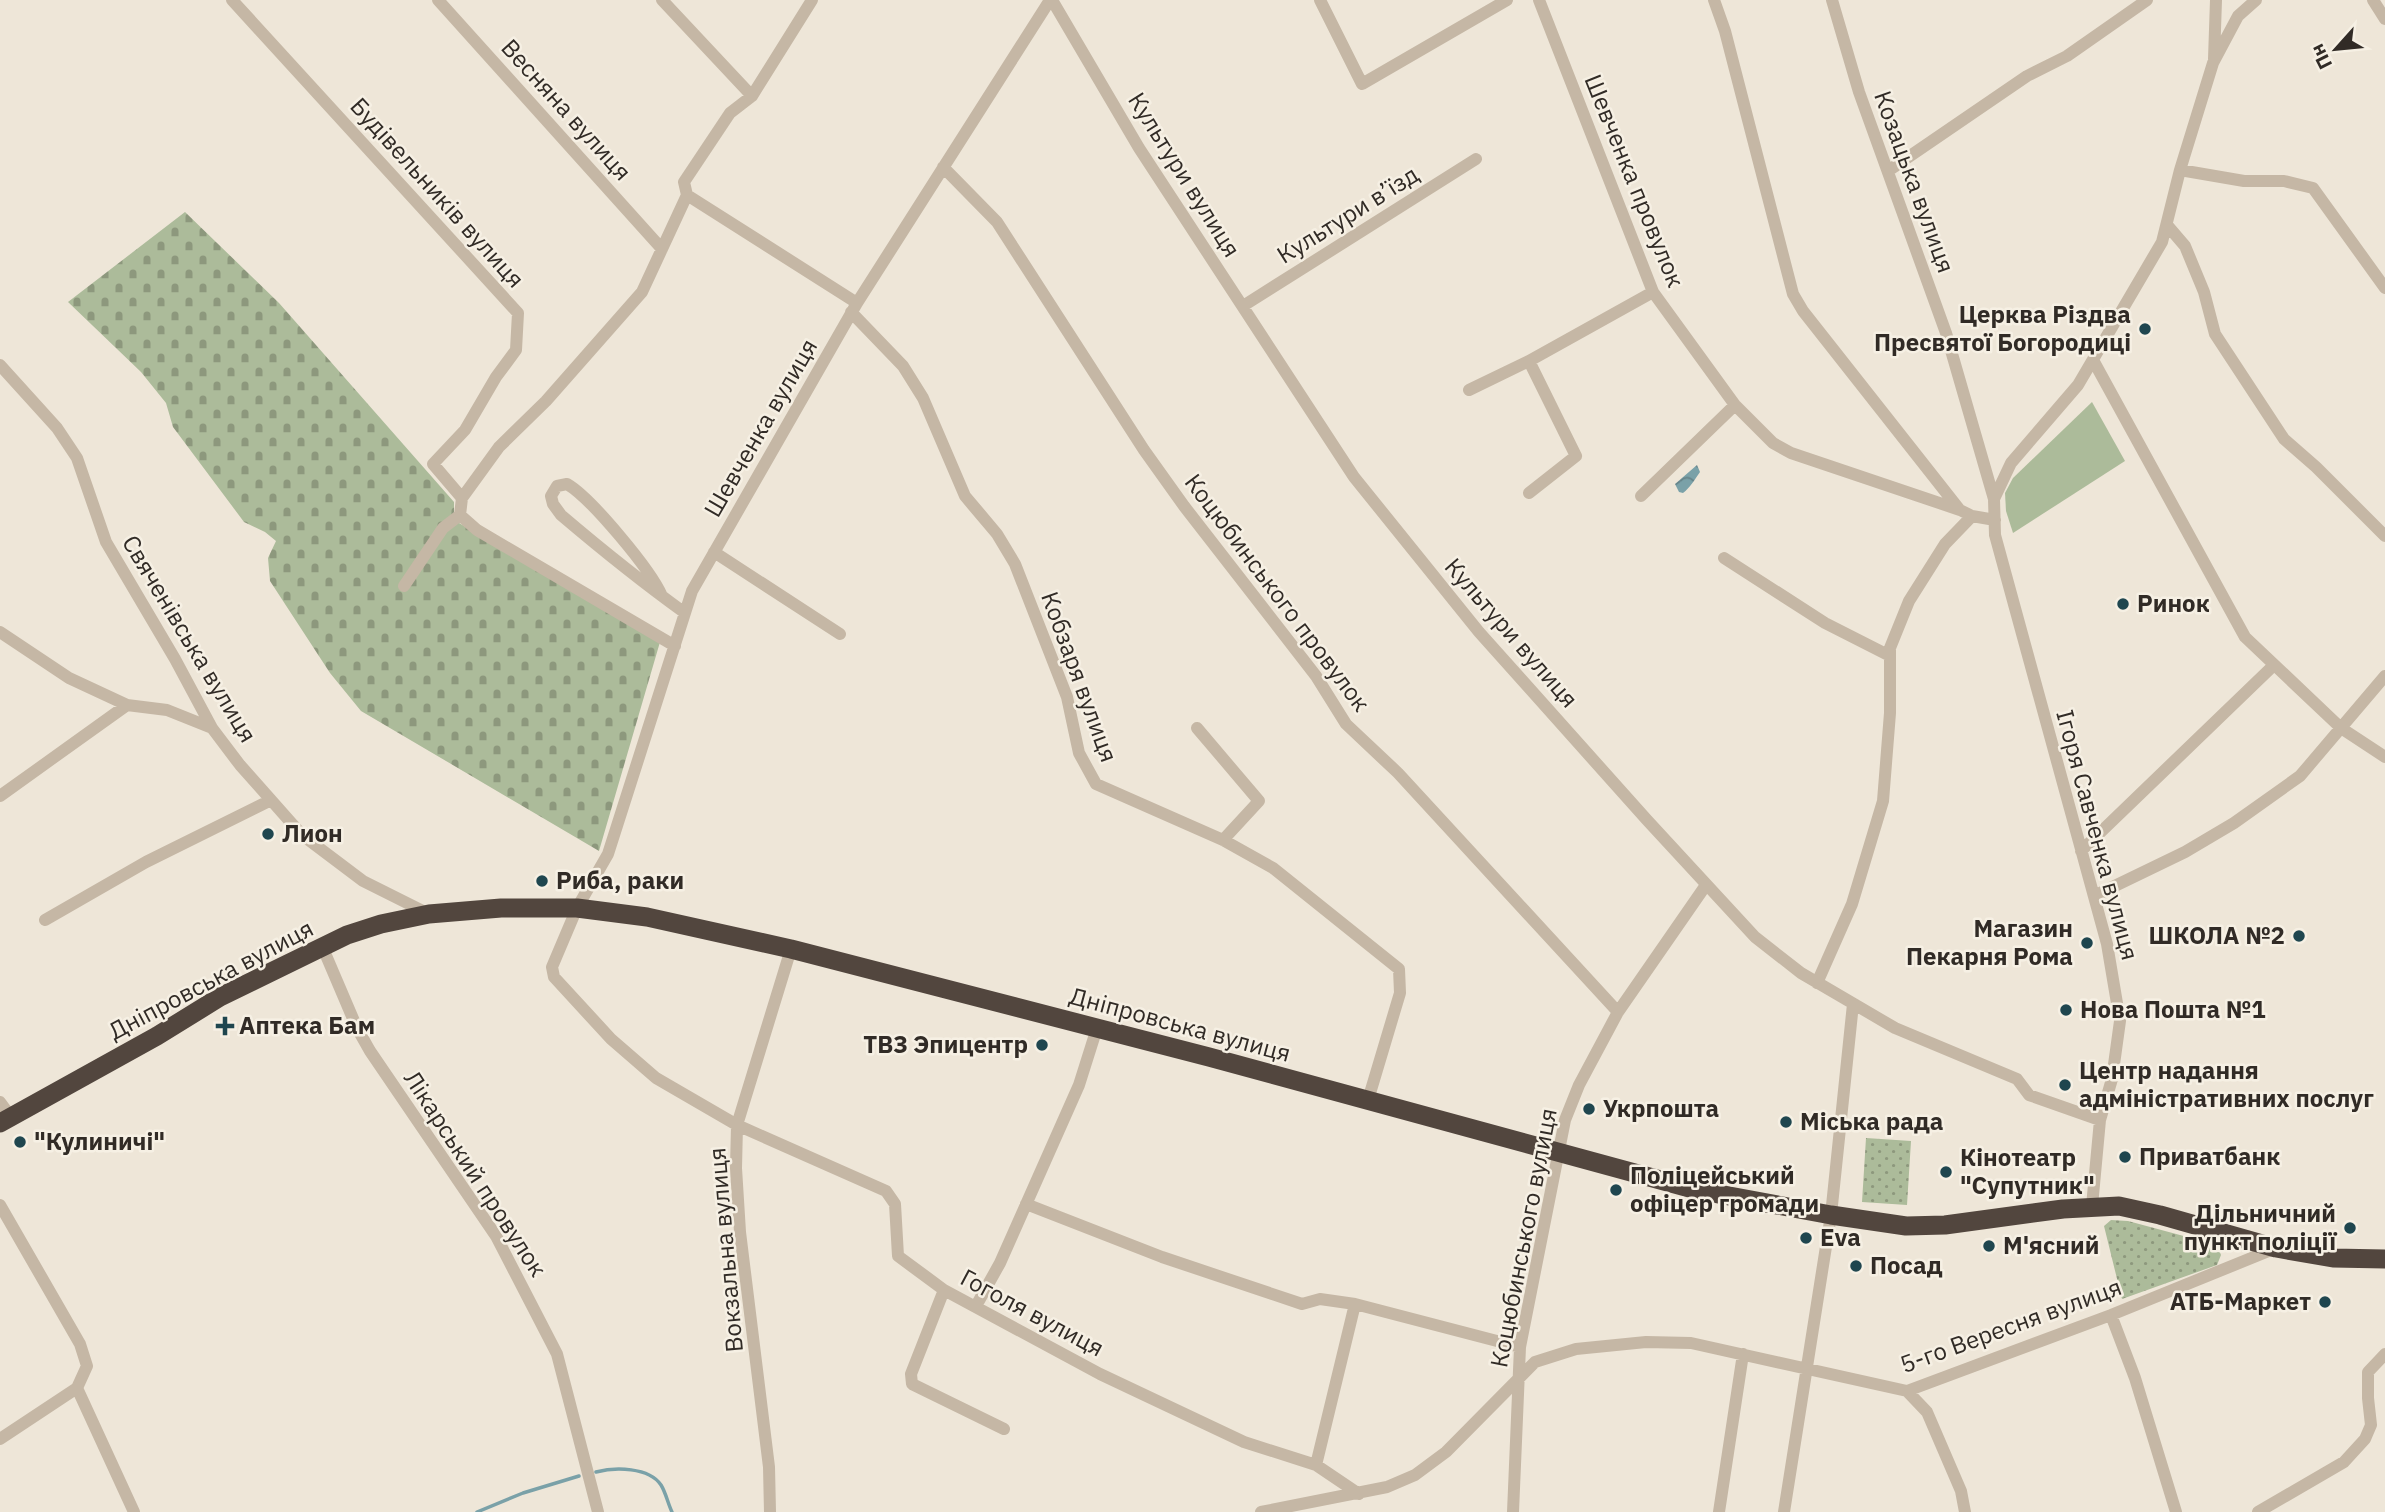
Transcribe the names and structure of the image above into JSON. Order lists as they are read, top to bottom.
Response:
{
  "streets": {
    "highway": ["Дніпровська вулиця"],
    "street": [
      "Весняна вулиця",
      "Культури вулиця",
      "Шевченка провулок",
      "Козацька вулиця",
      "Будівельників вулиця",
      "Культури в’їзд",
      "Шевченка вулиця",
      "Коцюбинського провулок",
      "Свяченівська вулиця",
      "Кобзаря вулиця",
      "Ігоря Савченка вулиця",
      "Лікарський провулок",
      "Коцюбинського вулиця",
      "Вокзальна вулиця",
      "Гоголя вулиця",
      "5-го Вересня вулиця"
    ]
  },
  "crossings": [
    ["Культури вулиця", "Культури в’їзд"],
    ["Культури вулиця", "Шевченка вулиця"],
    ["Культури вулиця", "Ігоря Савченка вулиця"],
    ["Культури вулиця", "Коцюбинського вулиця"],
    ["Шевченка провулок", "Ігоря Савченка вулиця"],
    ["Козацька вулиця", "Ігоря Савченка вулиця"],
    ["Шевченка вулиця", "Коцюбинського провулок"],
    ["Шевченка вулиця", "Кобзаря вулиця"],
    ["Шевченка вулиця", "Дніпровська вулиця"],
    ["Шевченка вулиця", "Вокзальна вулиця"],
    ["Шевченка вулиця", "Гоголя вулиця"],
    ["Коцюбинського провулок", "Коцюбинського вулиця"],
    ["Свяченівська вулиця", "Дніпровська вулиця"],
    ["Кобзаря вулиця", "Дніпровська вулиця"],
    ["Ігоря Савченка вулиця", "Дніпровська вулиця"],
    ["Дніпровська вулиця", "Лікарський провулок"],
    ["Дніпровська вулиця", "Коцюбинського вулиця"],
    ["Дніпровська вулиця", "Вокзальна вулиця"],
    ["Дніпровська вулиця", "5-го Вересня вулиця"],
    ["Коцюбинського вулиця", "5-го Вересня вулиця"],
    ["Вокзальна вулиця", "Гоголя вулиця"],
    ["Гоголя вулиця", "5-го Вересня вулиця"]
  ],
  "places": {
    "other": [
      "Церква Різдва Пресвятої Богородиці",
      "Ринок",
      "Лион",
      "Риба, раки",
      "ШКОЛА №2",
      "Магазин Пекарня Рома",
      "Нова Пошта №1",
      "ТВЗ Эпицентр",
      "Центр надання адміністративних послуг",
      "Укрпошта",
      "Міська рада",
      "\"Кулиничі\"",
      "Приватбанк",
      "Кінотеатр \"Супутник\"",
      "Поліцейський офіцер громади",
      "Дільничний пункт поліції",
      "Eva",
      "М'ясний",
      "Посад",
      "АТБ-Маркет"
    ],
    "health": ["Аптека Бам"]
  },
  "north": "bottom left"
}
